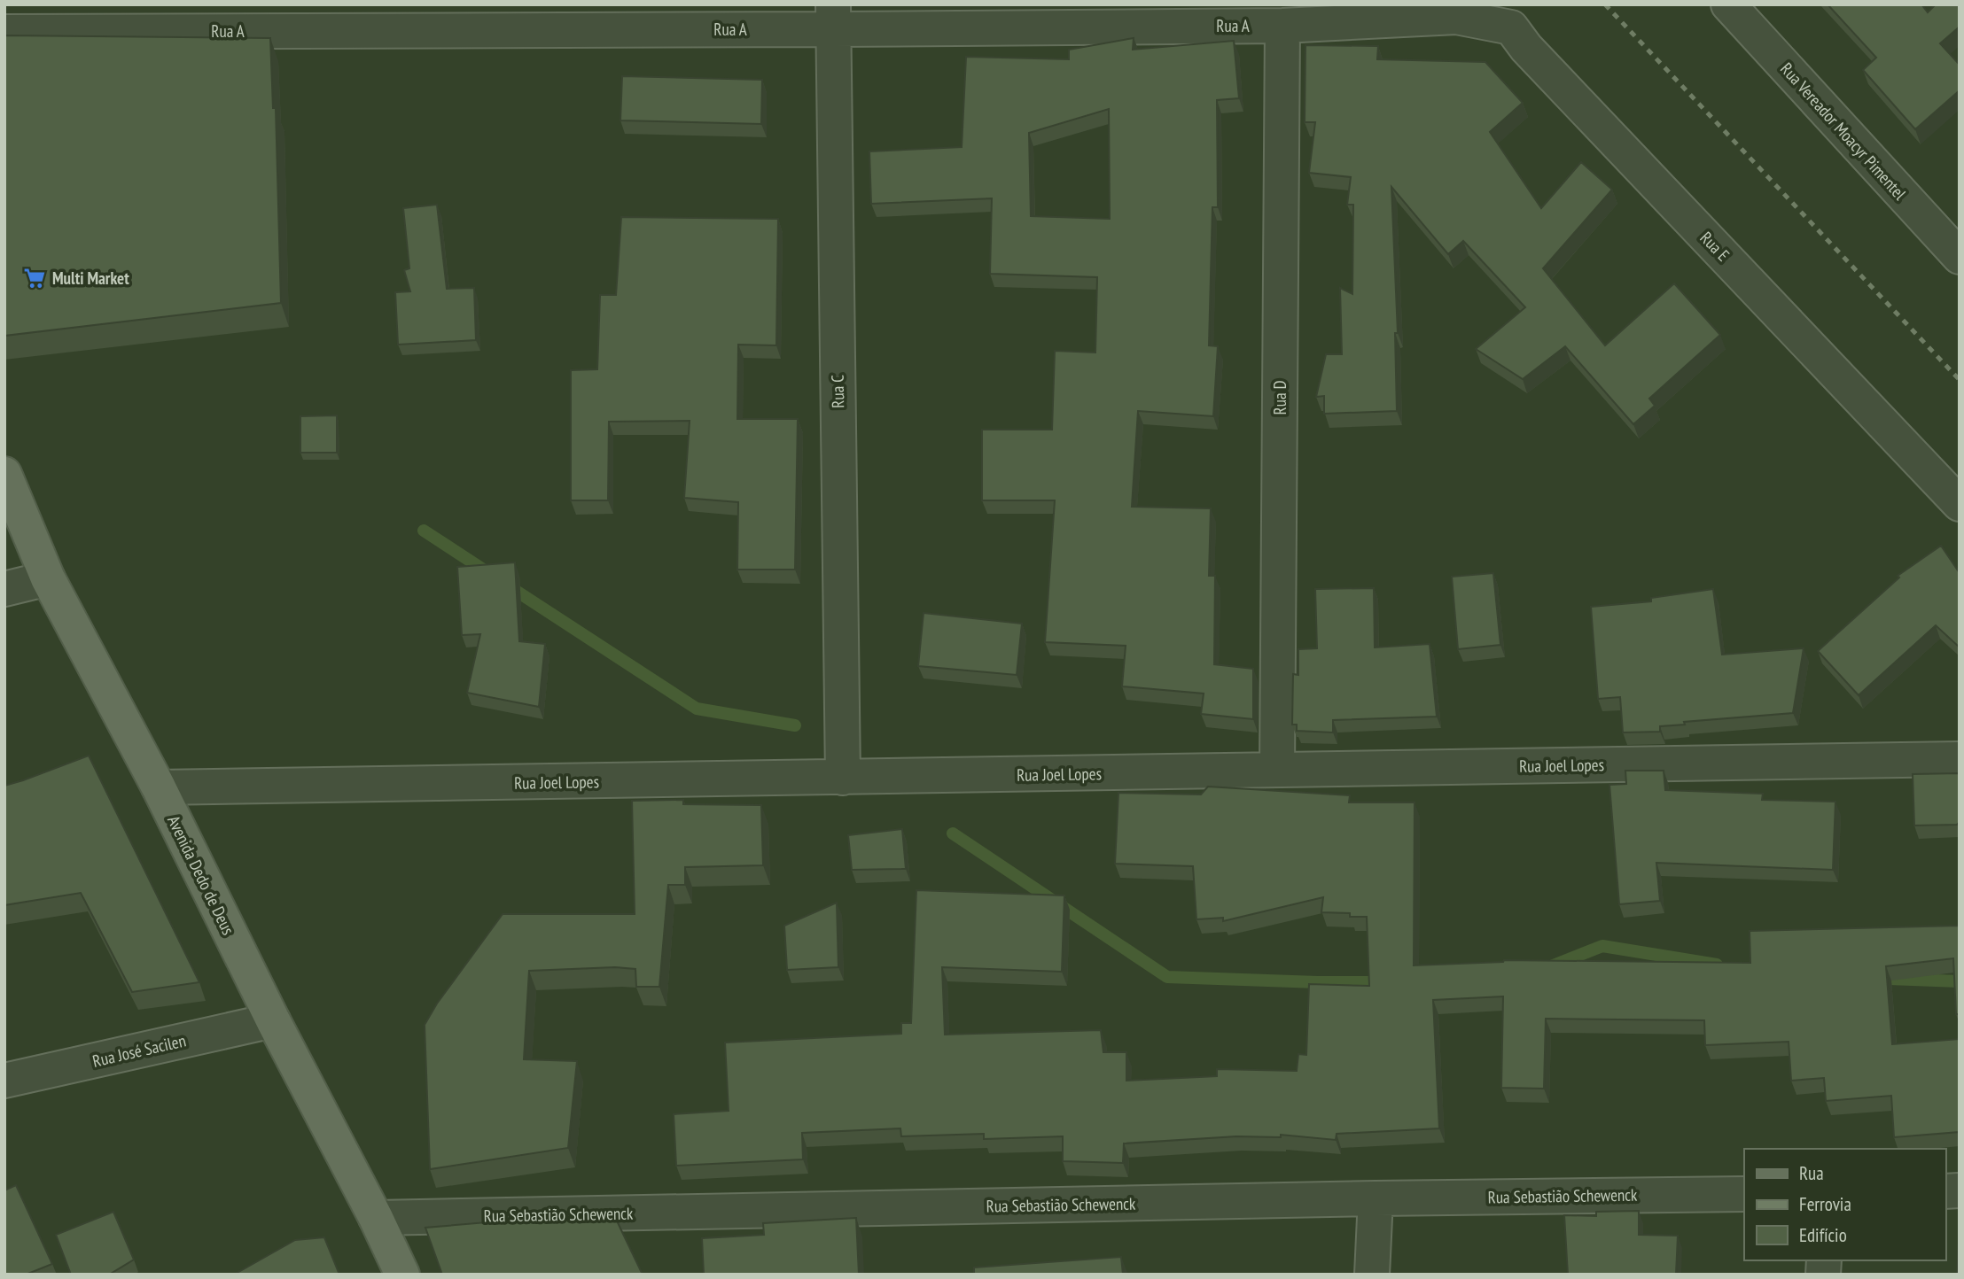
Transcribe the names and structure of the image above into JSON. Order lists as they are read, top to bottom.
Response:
{
  "streets": {
    "main road": ["Avenida Dedo de Deus"],
    "street": [
      "Rua A",
      "Rua Vereador Moacyr Pimentel",
      "Rua E",
      "Rua C",
      "Rua D",
      "Rua Joel Lopes",
      "Rua José Sacilen",
      "Rua Sebastião Schewenck"
    ]
  },
  "crossings": [
    ["Rua A", "Rua E"],
    ["Rua A", "Rua C"],
    ["Rua A", "Rua D"],
    ["Rua C", "Rua Joel Lopes"],
    ["Rua D", "Rua Joel Lopes"],
    ["Rua Joel Lopes", "Avenida Dedo de Deus"],
    ["Avenida Dedo de Deus", "Rua José Sacilen"],
    ["Avenida Dedo de Deus", "Rua Sebastião Schewenck"]
  ],
  "places": {
    "supermarket": ["Multi Market"]
  },
  "legend": ["Rua", "Ferrovia", "Edifício"]
}
